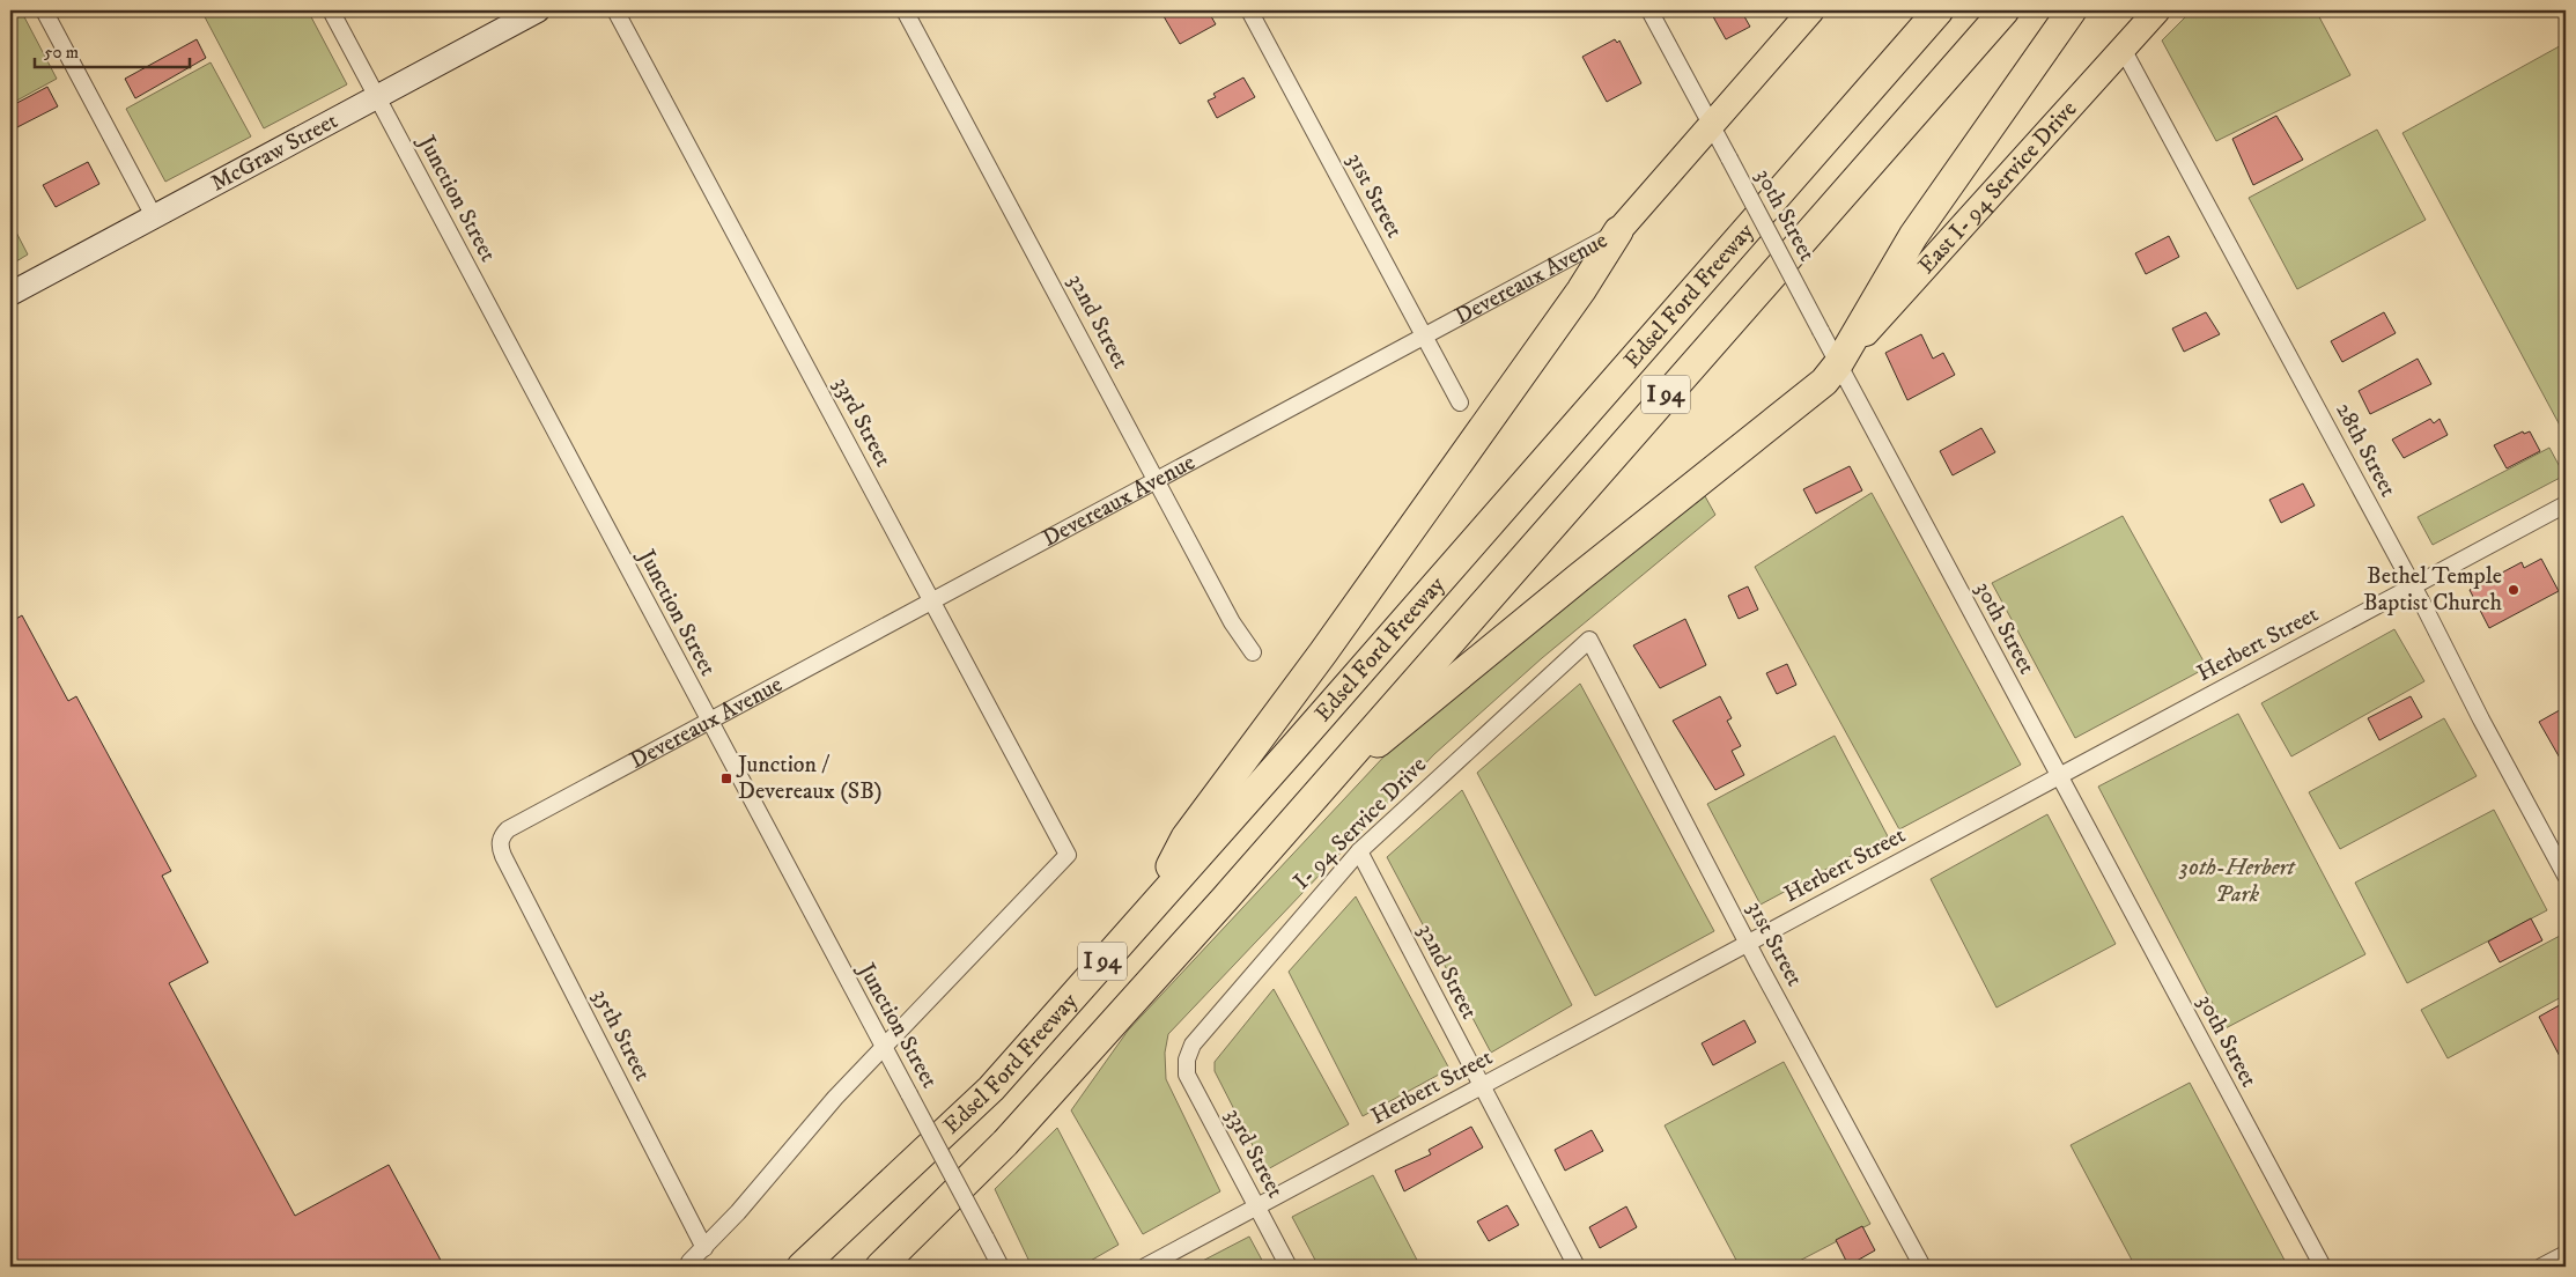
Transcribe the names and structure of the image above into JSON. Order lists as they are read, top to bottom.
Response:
{
  "streets": {
    "highway": ["Edsel Ford Freeway", "I 94"],
    "main road": ["East I- 94 Service Drive", "Devereaux Avenue"],
    "street": [
      "McGraw Street",
      "31st Street",
      "Junction Street",
      "30th Street",
      "32nd Street",
      "33rd Street",
      "28th Street",
      "Herbert Street",
      "I- 94 Service Drive",
      "35th Street"
    ]
  },
  "crossings": [
    ["McGraw Street", "Junction Street"],
    ["East I- 94 Service Drive", "30th Street"],
    ["East I- 94 Service Drive", "28th Street"],
    ["31st Street", "Devereaux Avenue"],
    ["31st Street", "Herbert Street"],
    ["31st Street", "I- 94 Service Drive"],
    ["Junction Street", "Devereaux Avenue"],
    ["Junction Street", "33rd Street"],
    ["30th Street", "Devereaux Avenue"],
    ["30th Street", "Herbert Street"],
    ["Devereaux Avenue", "32nd Street"],
    ["Devereaux Avenue", "33rd Street"],
    ["Devereaux Avenue", "35th Street"],
    ["32nd Street", "Herbert Street"],
    ["32nd Street", "I- 94 Service Drive"],
    ["33rd Street", "Herbert Street"],
    ["33rd Street", "I- 94 Service Drive"],
    ["28th Street", "Herbert Street"]
  ],
  "parks": ["30th-Herbert Park"],
  "places": {
    "other": ["Bethel Temple Baptist Church"],
    "transit": ["Junction / Devereaux (SB)"]
  },
  "scale_bar": "50 m"
}
